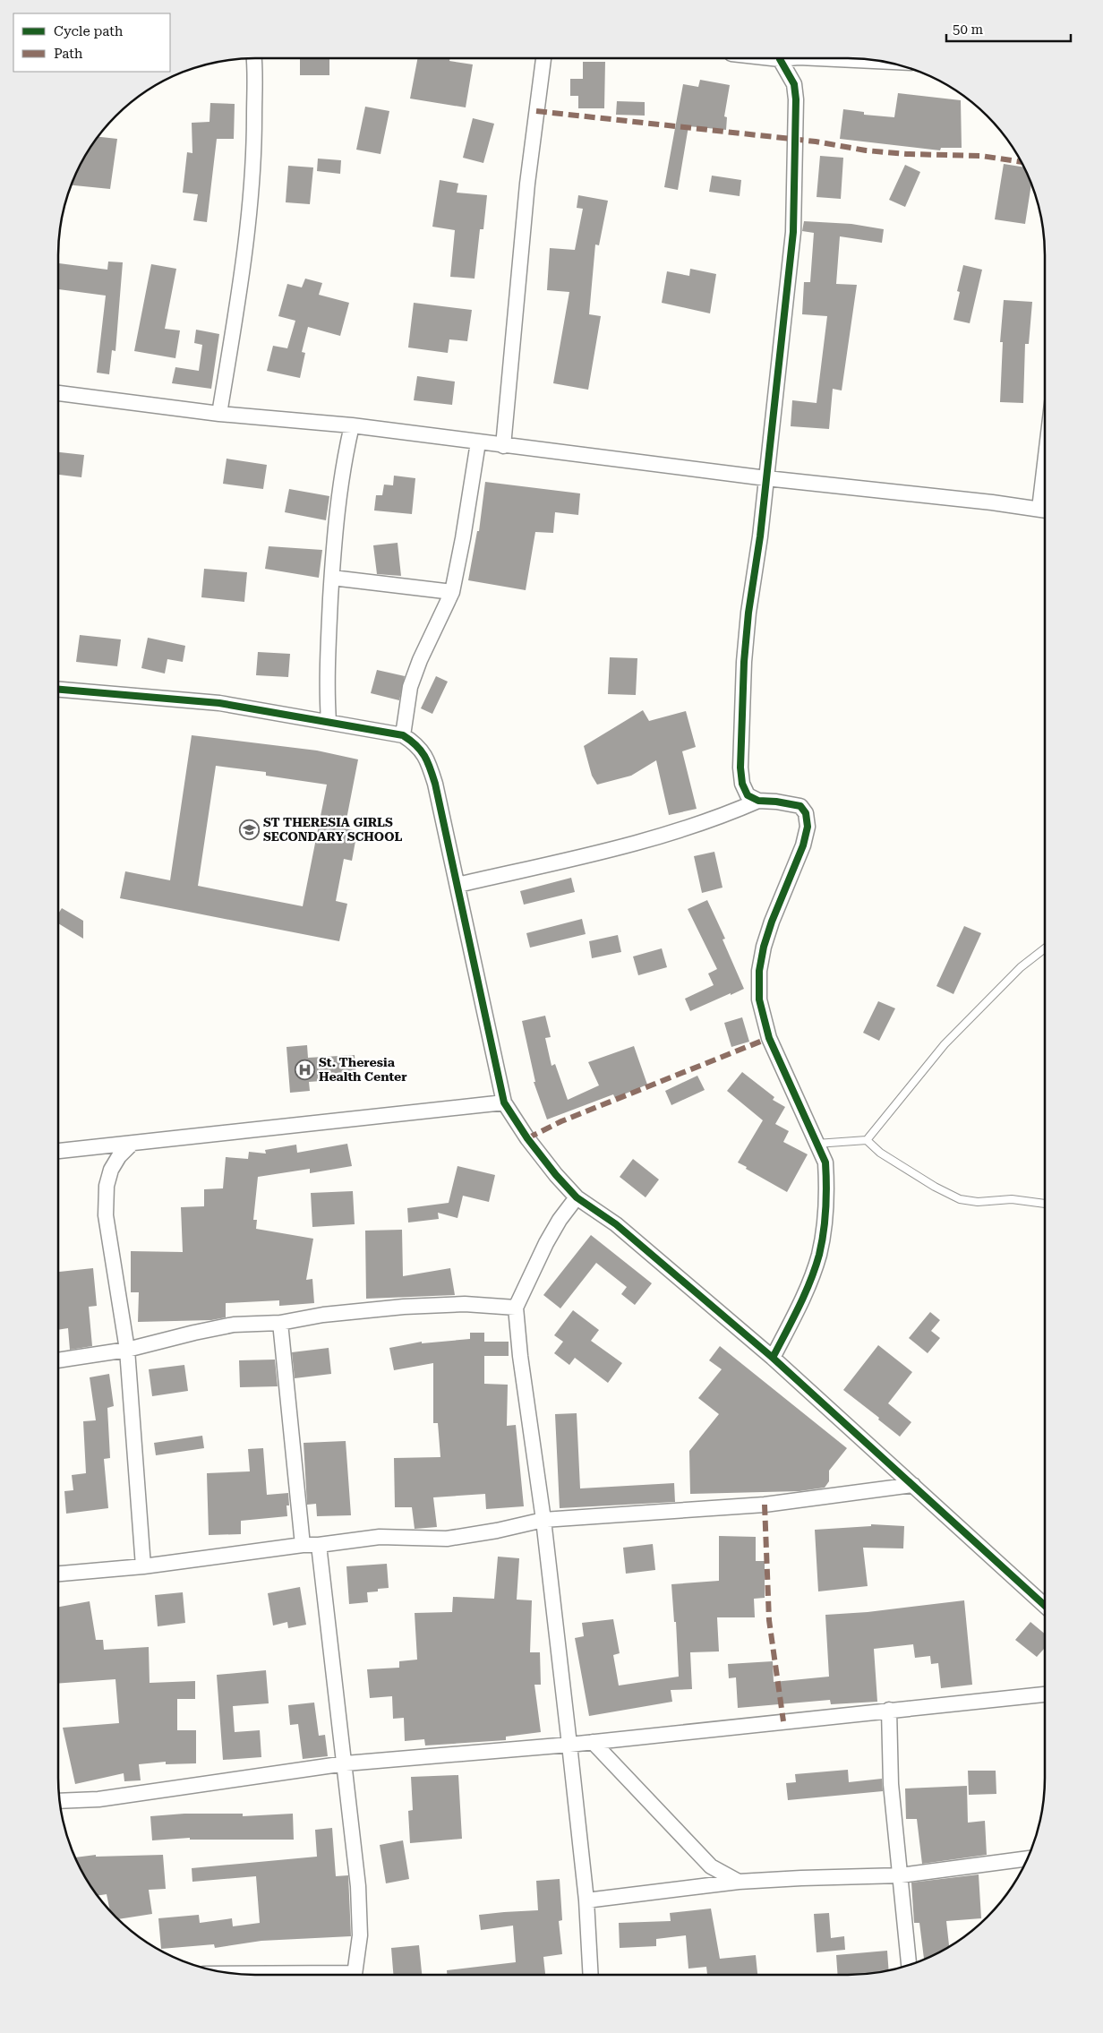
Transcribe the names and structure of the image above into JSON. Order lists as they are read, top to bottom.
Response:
{
  "places": {
    "school or university": ["ST THERESIA GIRLS SECONDARY SCHOOL"],
    "hospital": ["St. Theresia Health Center"]
  },
  "legend": ["Cycle path", "Path"],
  "scale_bar": "50 m"
}
